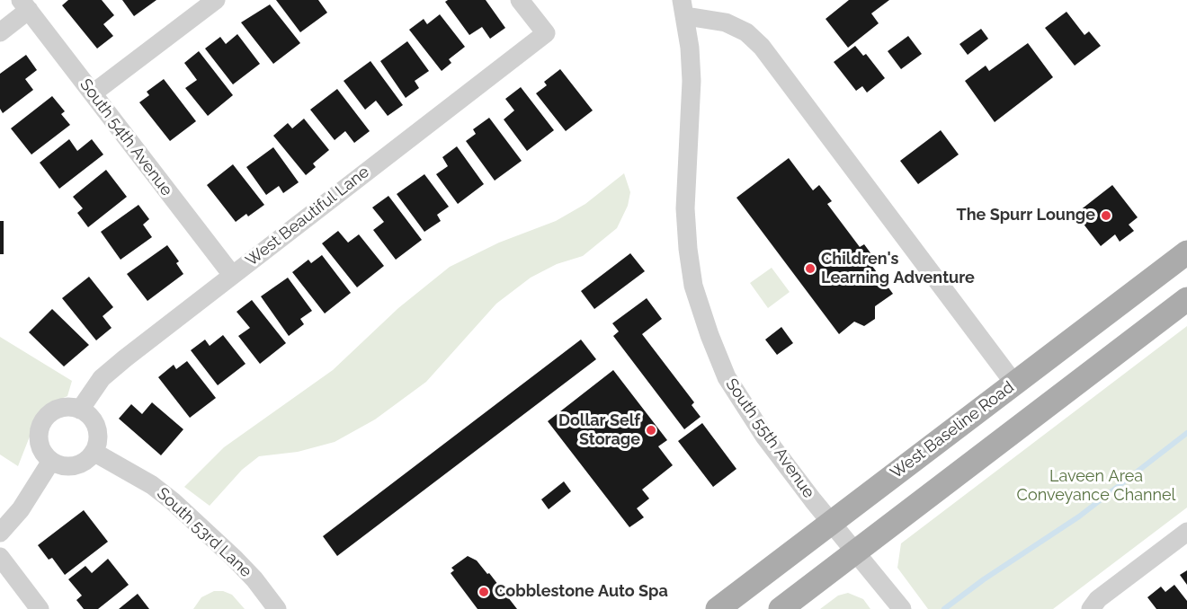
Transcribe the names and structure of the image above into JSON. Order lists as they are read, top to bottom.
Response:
{
  "streets": {
    "main road": ["West Baseline Road"],
    "street": [
      "South 54th Avenue",
      "West Beautiful Lane",
      "South 55th Avenue",
      "South 53rd Lane"
    ]
  },
  "crossings": [
    ["South 54th Avenue", "West Beautiful Lane"],
    ["West Beautiful Lane", "South 53rd Lane"],
    ["West Baseline Road", "South 55th Avenue"]
  ],
  "parks": ["Laveen Area Conveyance Channel"],
  "places": [
    "The Spurr Lounge",
    "Children's Learning Adventure",
    "Dollar Self Storage",
    "Cobblestone Auto Spa"
  ]
}
